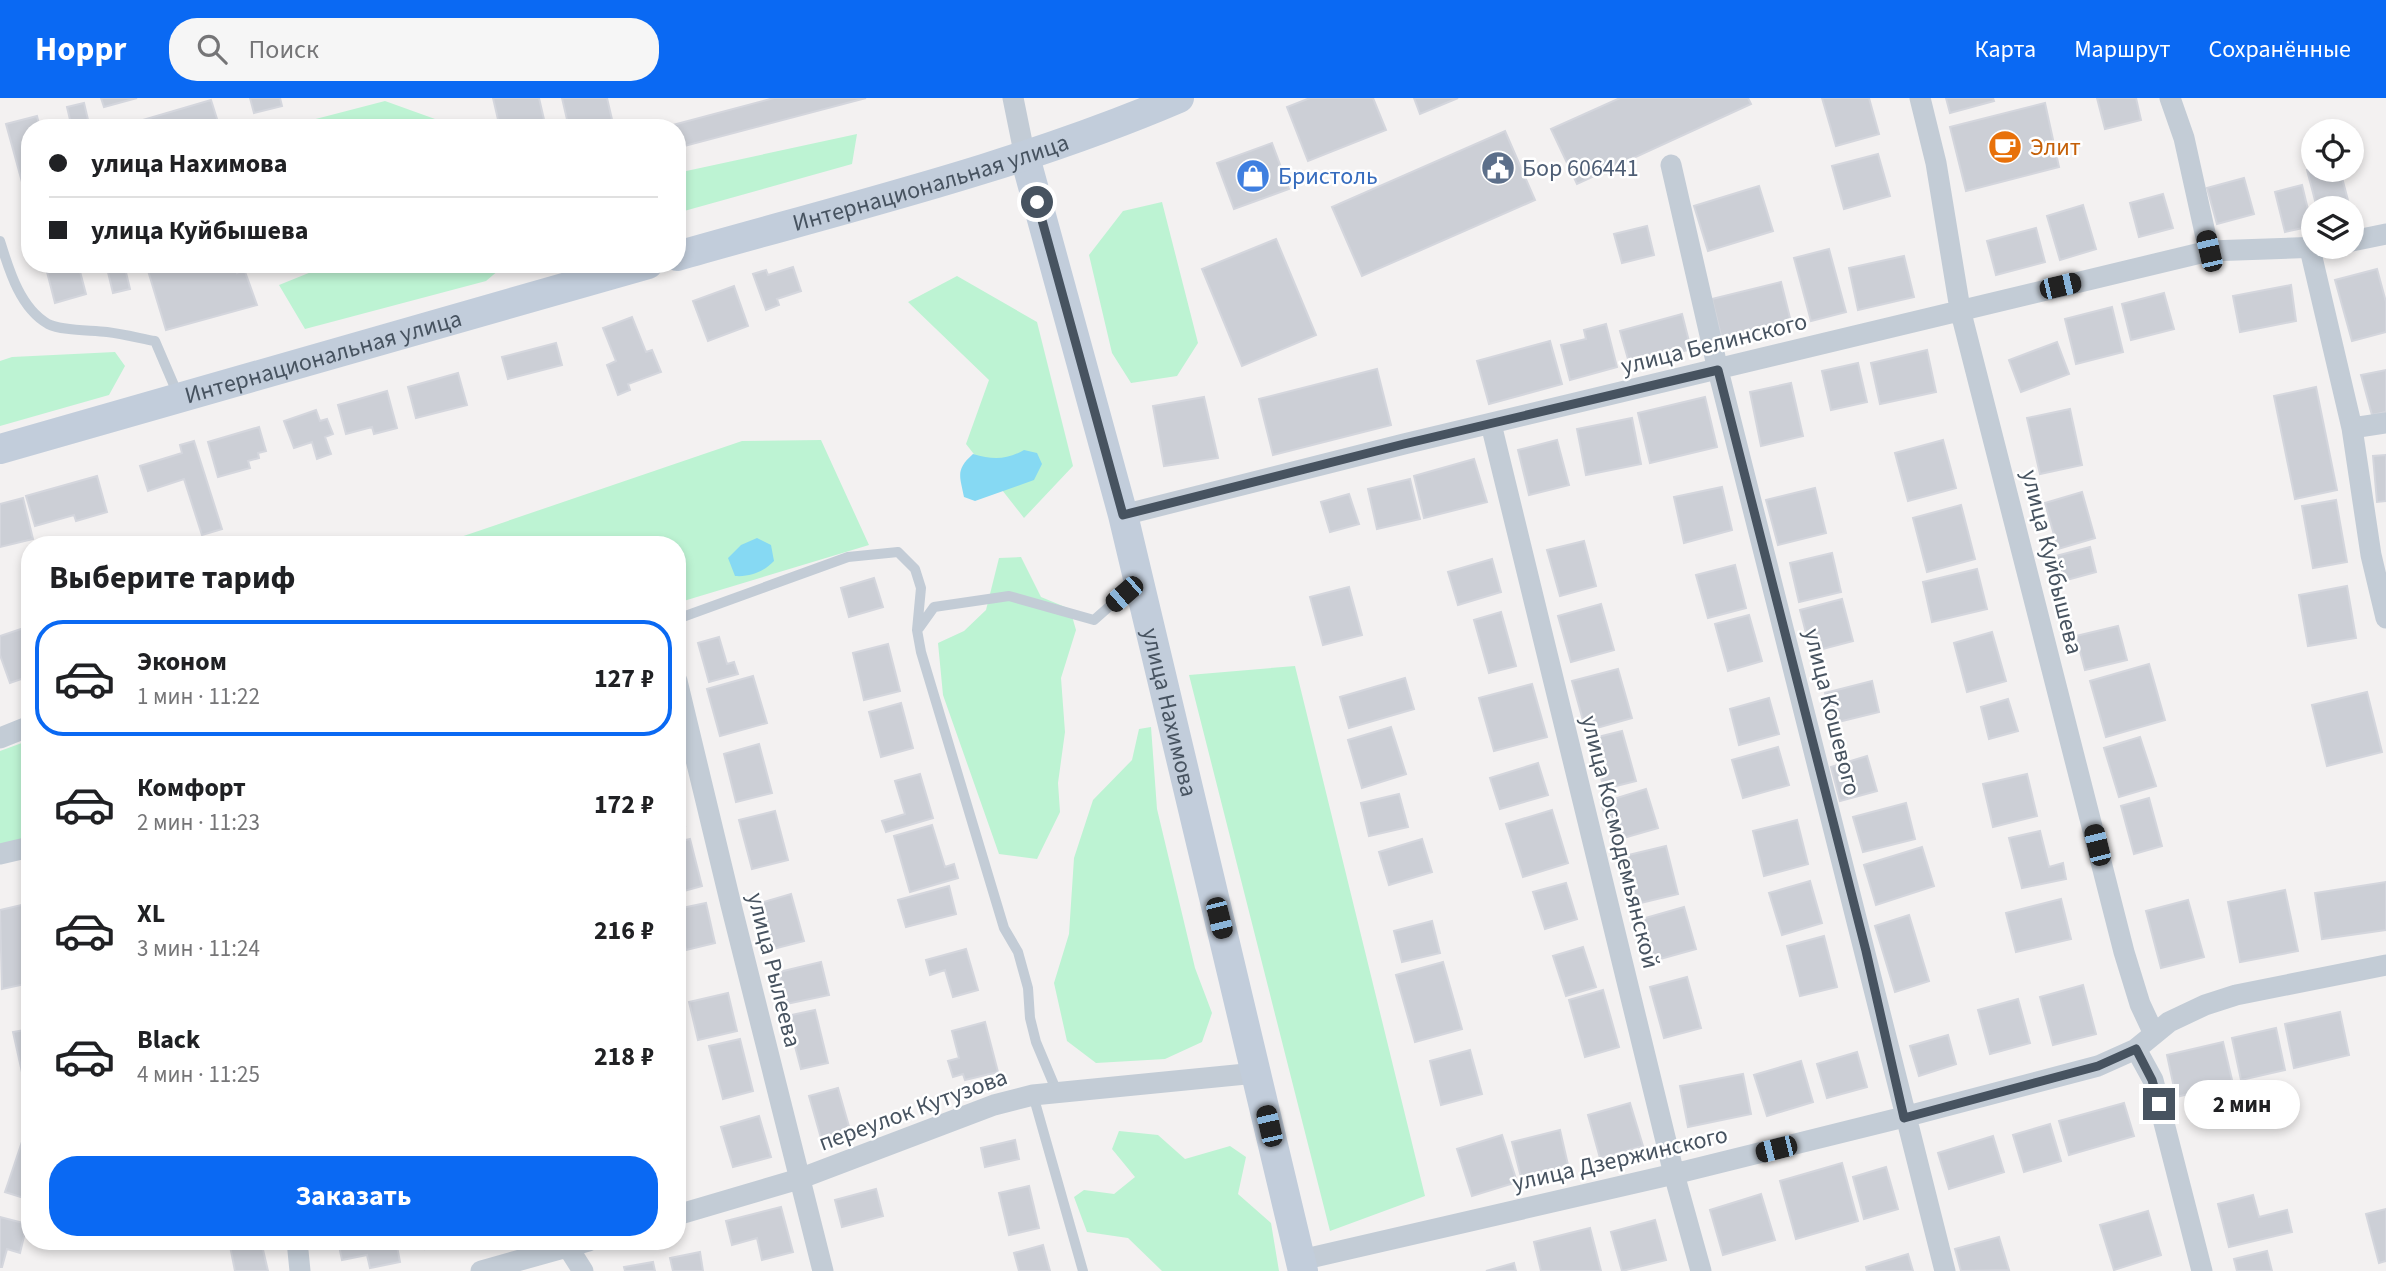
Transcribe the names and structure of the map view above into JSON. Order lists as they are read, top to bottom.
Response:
{
  "streets": {
    "main road": ["Интернациональная улица", "улица Нахимова"],
    "street": [
      "улица Белинского",
      "улица Куйбышева",
      "улица Кошевого",
      "улица Космодемьянской",
      "улица Рылеева",
      "переулок Кутузова",
      "улица Дзержинского"
    ]
  },
  "crossings": [
    ["Интернациональная улица", "улица Нахимова"],
    ["улица Белинского", "улица Куйбышева"],
    ["улица Белинского", "улица Нахимова"],
    ["улица Белинского", "улица Кошевого"],
    ["улица Белинского", "улица Космодемьянской"],
    ["улица Куйбышева", "улица Дзержинского"],
    ["улица Нахимова", "переулок Кутузова"],
    ["улица Нахимова", "улица Дзержинского"],
    ["улица Кошевого", "улица Дзержинского"],
    ["улица Космодемьянской", "улица Дзержинского"],
    ["улица Рылеева", "переулок Кутузова"]
  ],
  "places": {
    "cafe": ["Элит"],
    "public building": ["Бор 606441"],
    "shop": ["Бристоль"]
  },
  "page": {
    "header": "Hoppr",
    "search": "Поиск",
    "nav": ["Карта", "Маршрут", "Сохранённые"],
    "banner": ["улица Нахимова", "улица Куйбышева"],
    "heading": "Выберите тариф",
    "list": [
      {
        "name": "Эконом",
        "note": "1 мин · 11:22",
        "value": "127 ₽"
      },
      {
        "name": "Комфорт",
        "note": "2 мин · 11:23",
        "value": "172 ₽"
      },
      {
        "name": "XL",
        "note": "3 мин · 11:24",
        "value": "216 ₽"
      },
      {
        "name": "Black",
        "note": "4 мин · 11:25",
        "value": "218 ₽"
      }
    ],
    "bubble": "2 мин",
    "buttons": "Заказать"
  }
}
